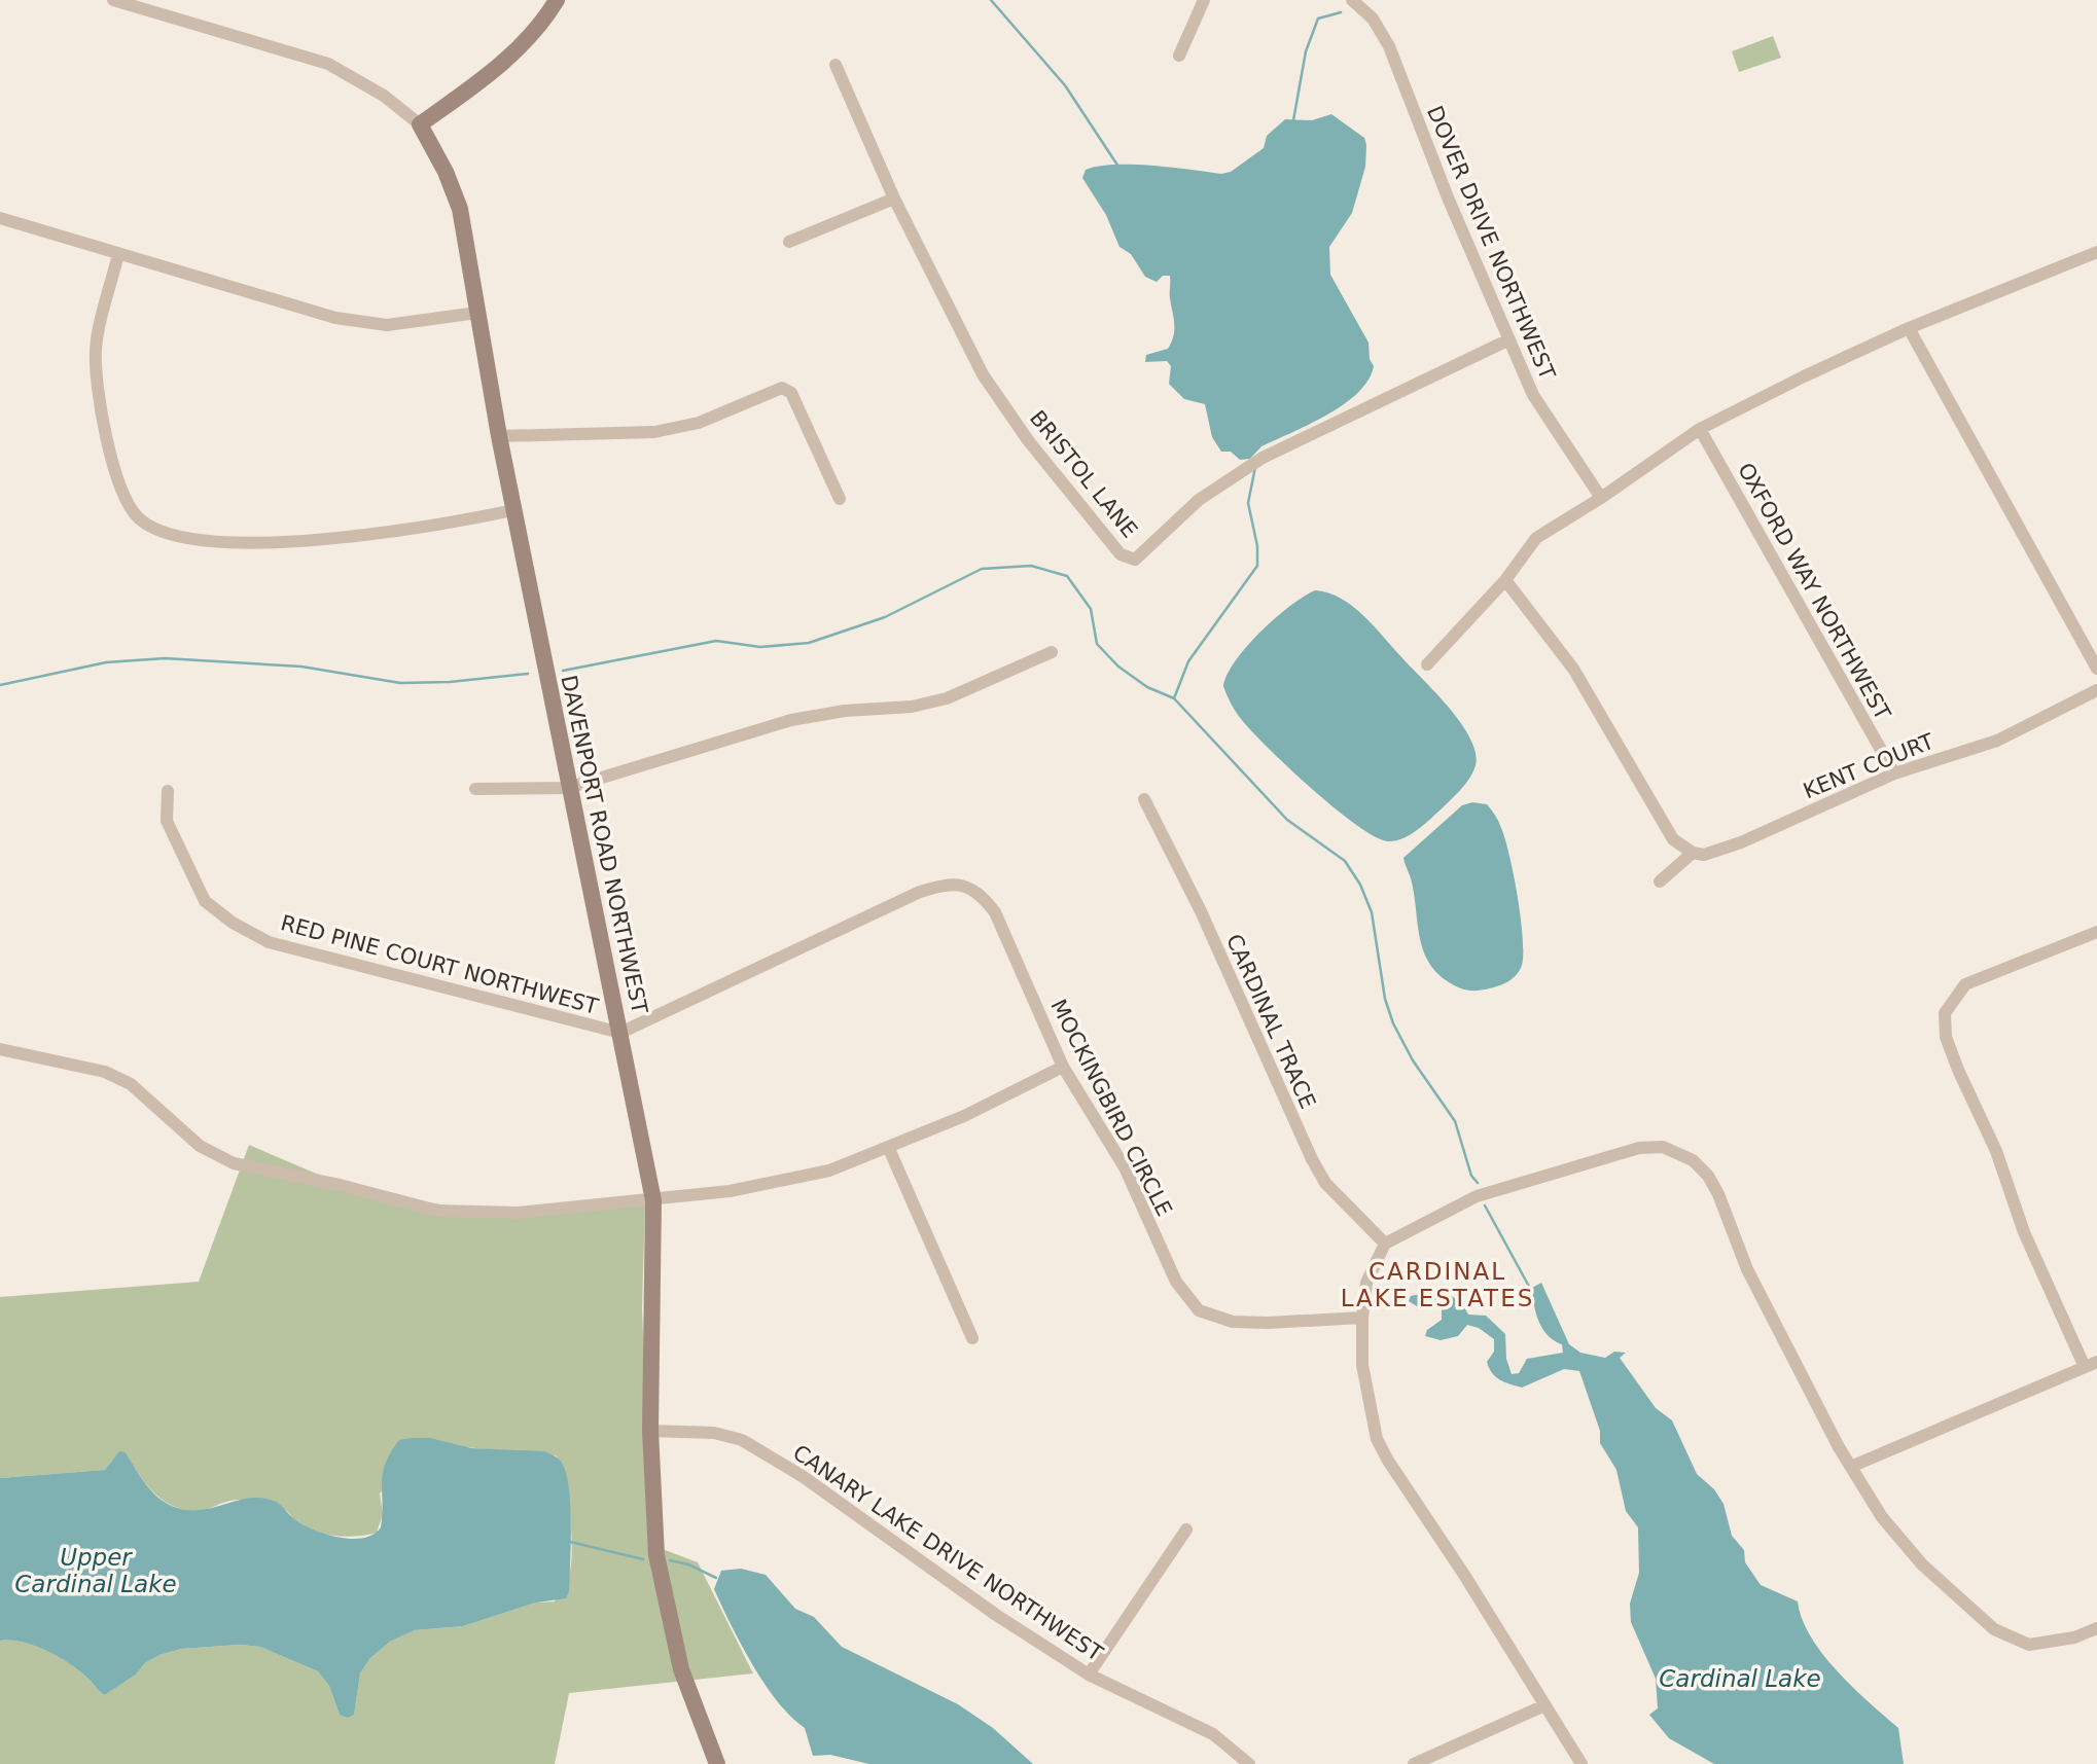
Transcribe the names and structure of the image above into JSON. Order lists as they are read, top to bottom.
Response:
{
  "streets": {
    "street": [
      "DOVER DRIVE NORTHWEST",
      "BRISTOL LANE",
      "OXFORD WAY NORTHWEST",
      "KENT COURT",
      "DAVENPORT ROAD NORTHWEST",
      "RED PINE COURT NORTHWEST",
      "CARDINAL TRACE",
      "MOCKINGBIRD CIRCLE",
      "CANARY LAKE DRIVE NORTHWEST"
    ]
  },
  "crossings": [
    ["DOVER DRIVE NORTHWEST", "BRISTOL LANE"],
    ["OXFORD WAY NORTHWEST", "KENT COURT"],
    ["DAVENPORT ROAD NORTHWEST", "RED PINE COURT NORTHWEST"],
    ["DAVENPORT ROAD NORTHWEST", "MOCKINGBIRD CIRCLE"],
    ["DAVENPORT ROAD NORTHWEST", "CANARY LAKE DRIVE NORTHWEST"],
    ["RED PINE COURT NORTHWEST", "MOCKINGBIRD CIRCLE"]
  ],
  "districts": ["CARDINAL LAKE ESTATES"],
  "water": ["Upper Cardinal Lake", "Cardinal Lake"]
}
